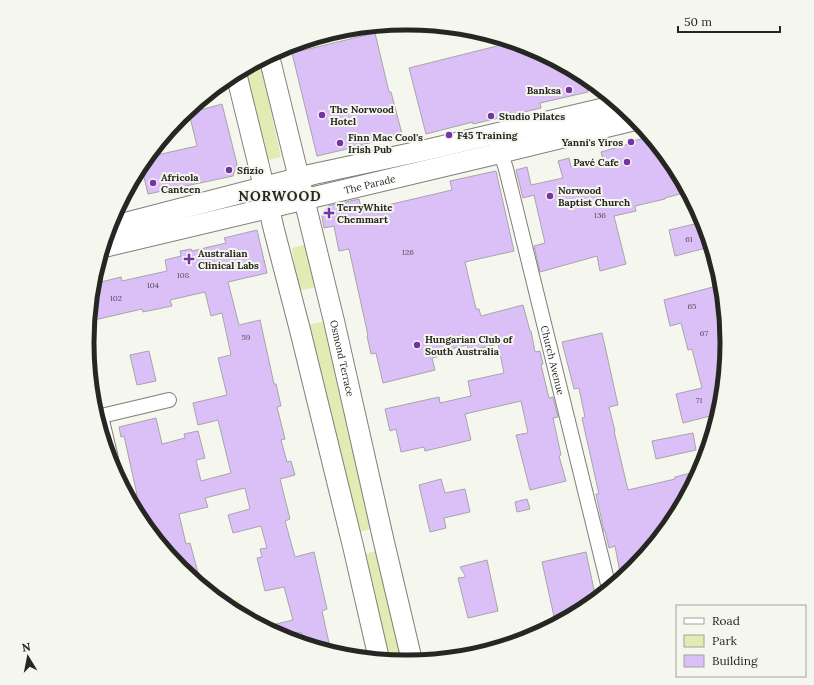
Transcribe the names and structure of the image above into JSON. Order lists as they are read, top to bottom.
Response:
{
  "streets": {
    "street": ["The Parade", "Osmond Terrace", "Church Avenue"]
  },
  "crossings": [
    ["The Parade", "Osmond Terrace"],
    ["The Parade", "Church Avenue"]
  ],
  "districts": ["NORWOOD"],
  "places": {
    "other": [
      "Banksa",
      "The Norwood Hotel",
      "Studio Pilates",
      "F45 Training",
      "Yanni's Yiros",
      "Finn Mac Cool's Irish Pub",
      "Pavé Cafe",
      "Sfizio",
      "Africola Canteen",
      "Norwood Baptist Church",
      "Hungarian Club of South Australia"
    ],
    "health": ["TerryWhite Chemmart", "Australian Clinical Labs"]
  },
  "house_numbers": [
    "136",
    "61",
    "126",
    "108",
    "104",
    "102",
    "65",
    "67",
    "59",
    "71"
  ],
  "legend": ["Road", "Park", "Building"],
  "scale_bar": "50 m",
  "north": "top"
}
